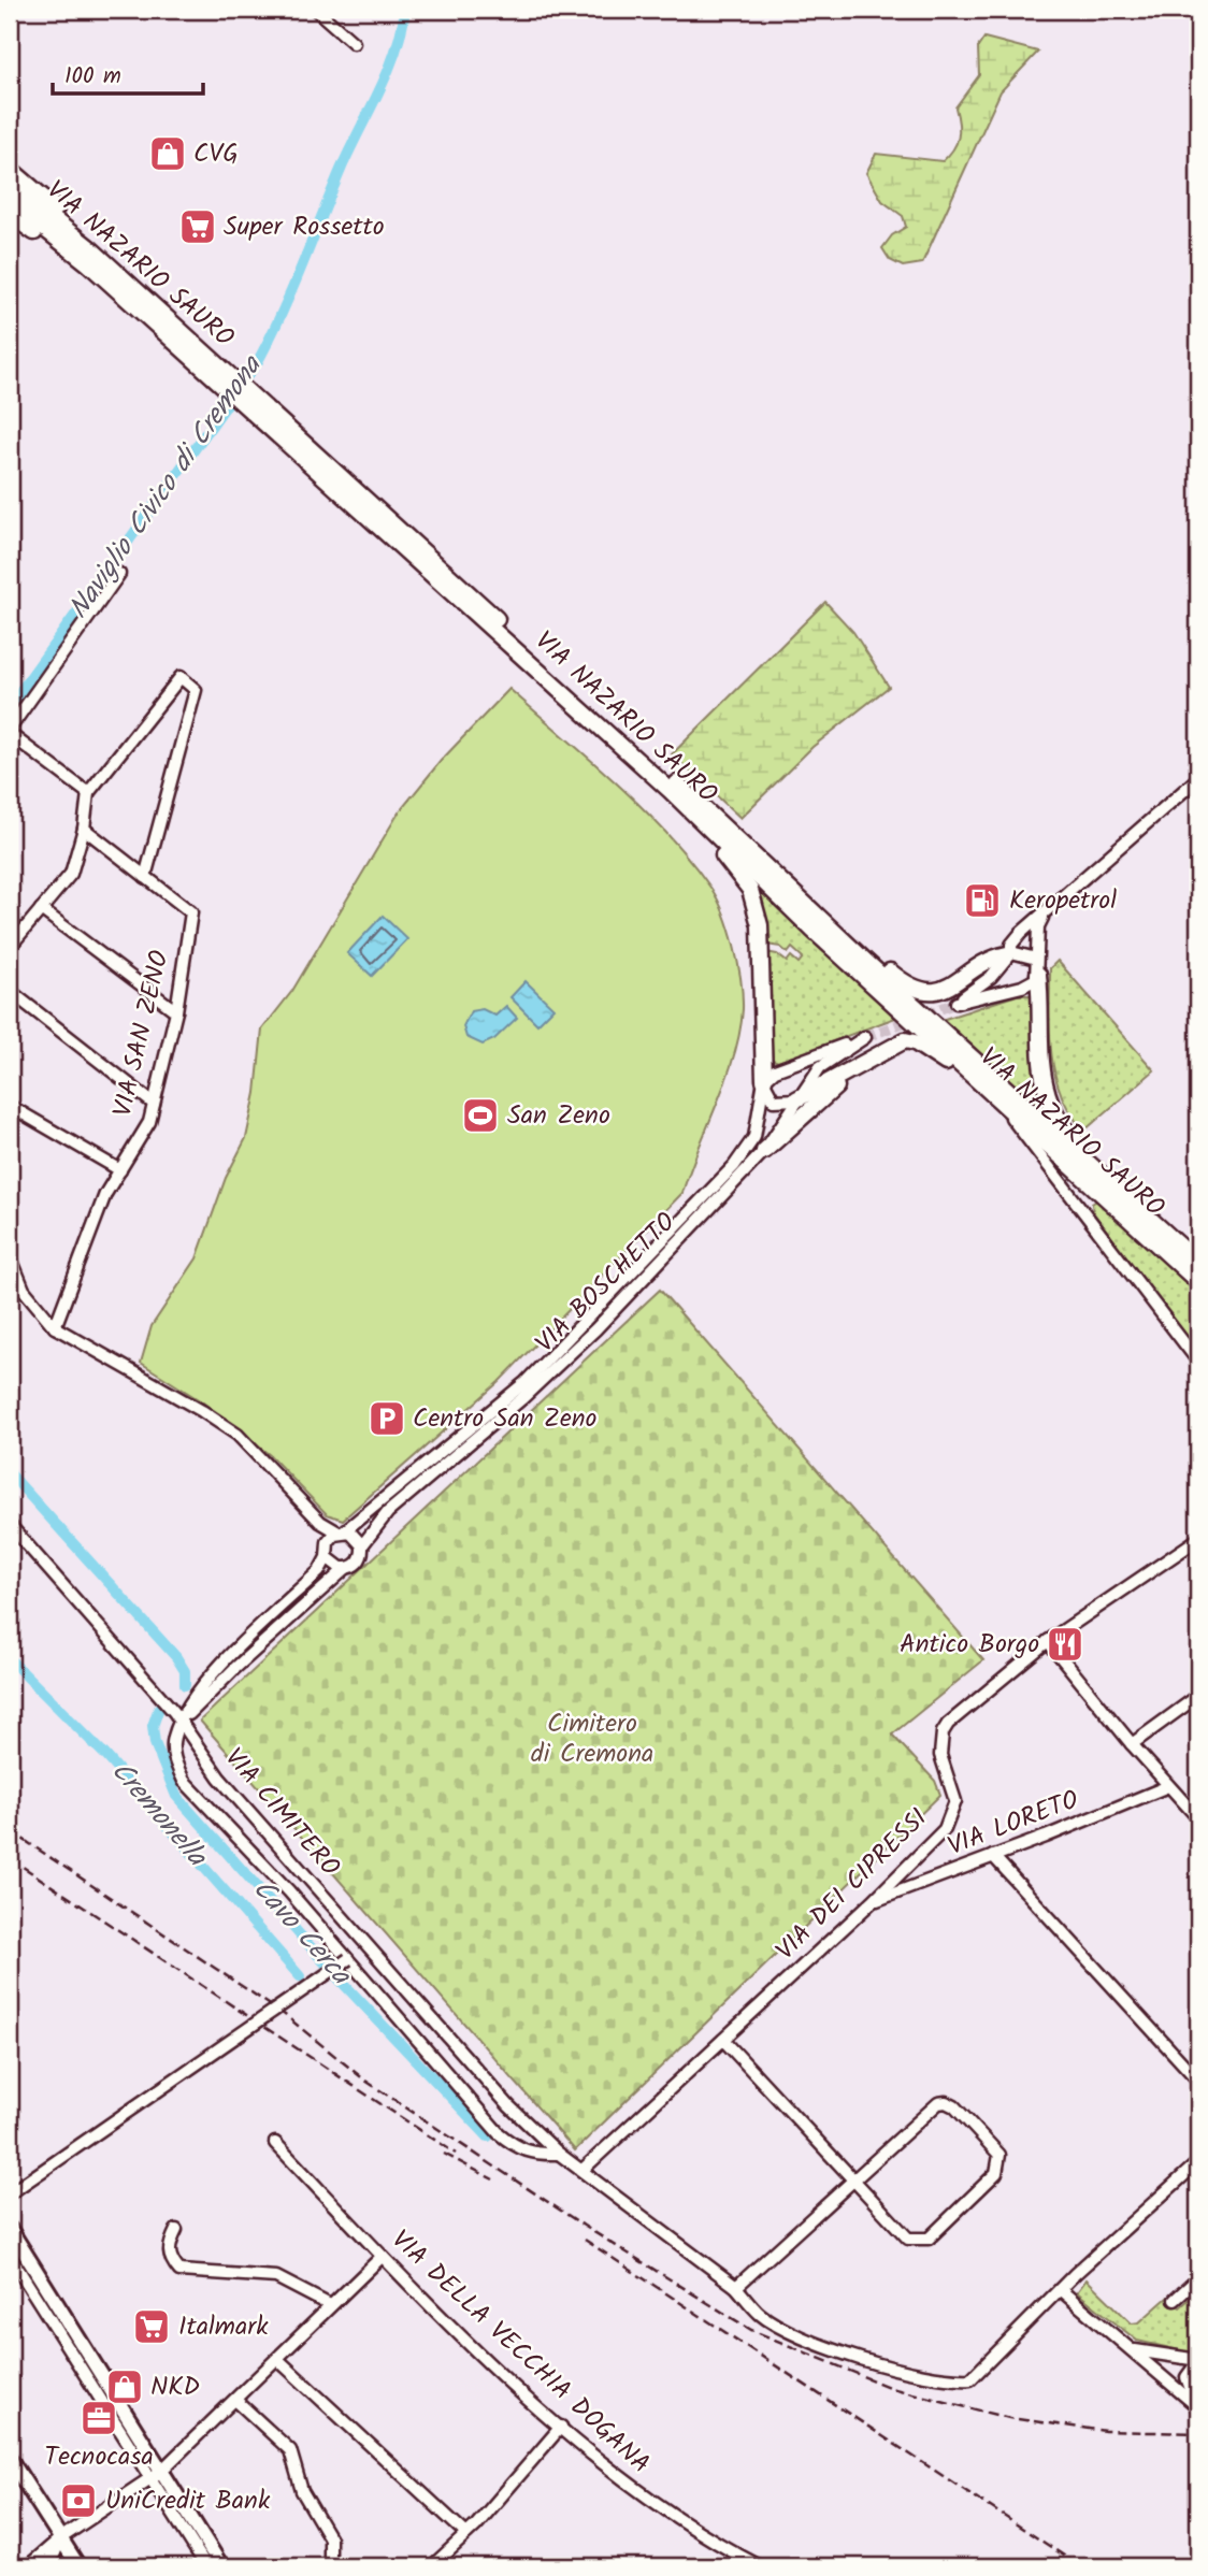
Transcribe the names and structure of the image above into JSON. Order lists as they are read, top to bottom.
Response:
{
  "streets": {
    "highway": ["VIA NAZARIO SAURO"],
    "street": [
      "VIA SAN ZENO",
      "VIA BOSCHETTO",
      "VIA CIMITERO",
      "VIA LORETO",
      "VIA DEI CIPRESSI",
      "VIA DELLA VECCHIA DOGANA"
    ]
  },
  "crossings": [
    ["VIA BOSCHETTO", "VIA CIMITERO"],
    ["VIA CIMITERO", "VIA DEI CIPRESSI"],
    ["VIA LORETO", "VIA DEI CIPRESSI"]
  ],
  "water": ["Naviglio Civico di Cremona", "Cremonella", "Cavo Cerca"],
  "parks": ["Cimitero di Cremona"],
  "places": {
    "shop": ["CVG", "NKD"],
    "supermarket": ["Super Rossetto", "Italmark"],
    "fuel station": ["Keropetrol"],
    "sports": ["San Zeno"],
    "parking": ["Centro San Zeno"],
    "restaurant": ["Antico Borgo"],
    "office": ["Tecnocasa"],
    "bank": ["UniCredit Bank"]
  },
  "scale_bar": "100 m"
}
